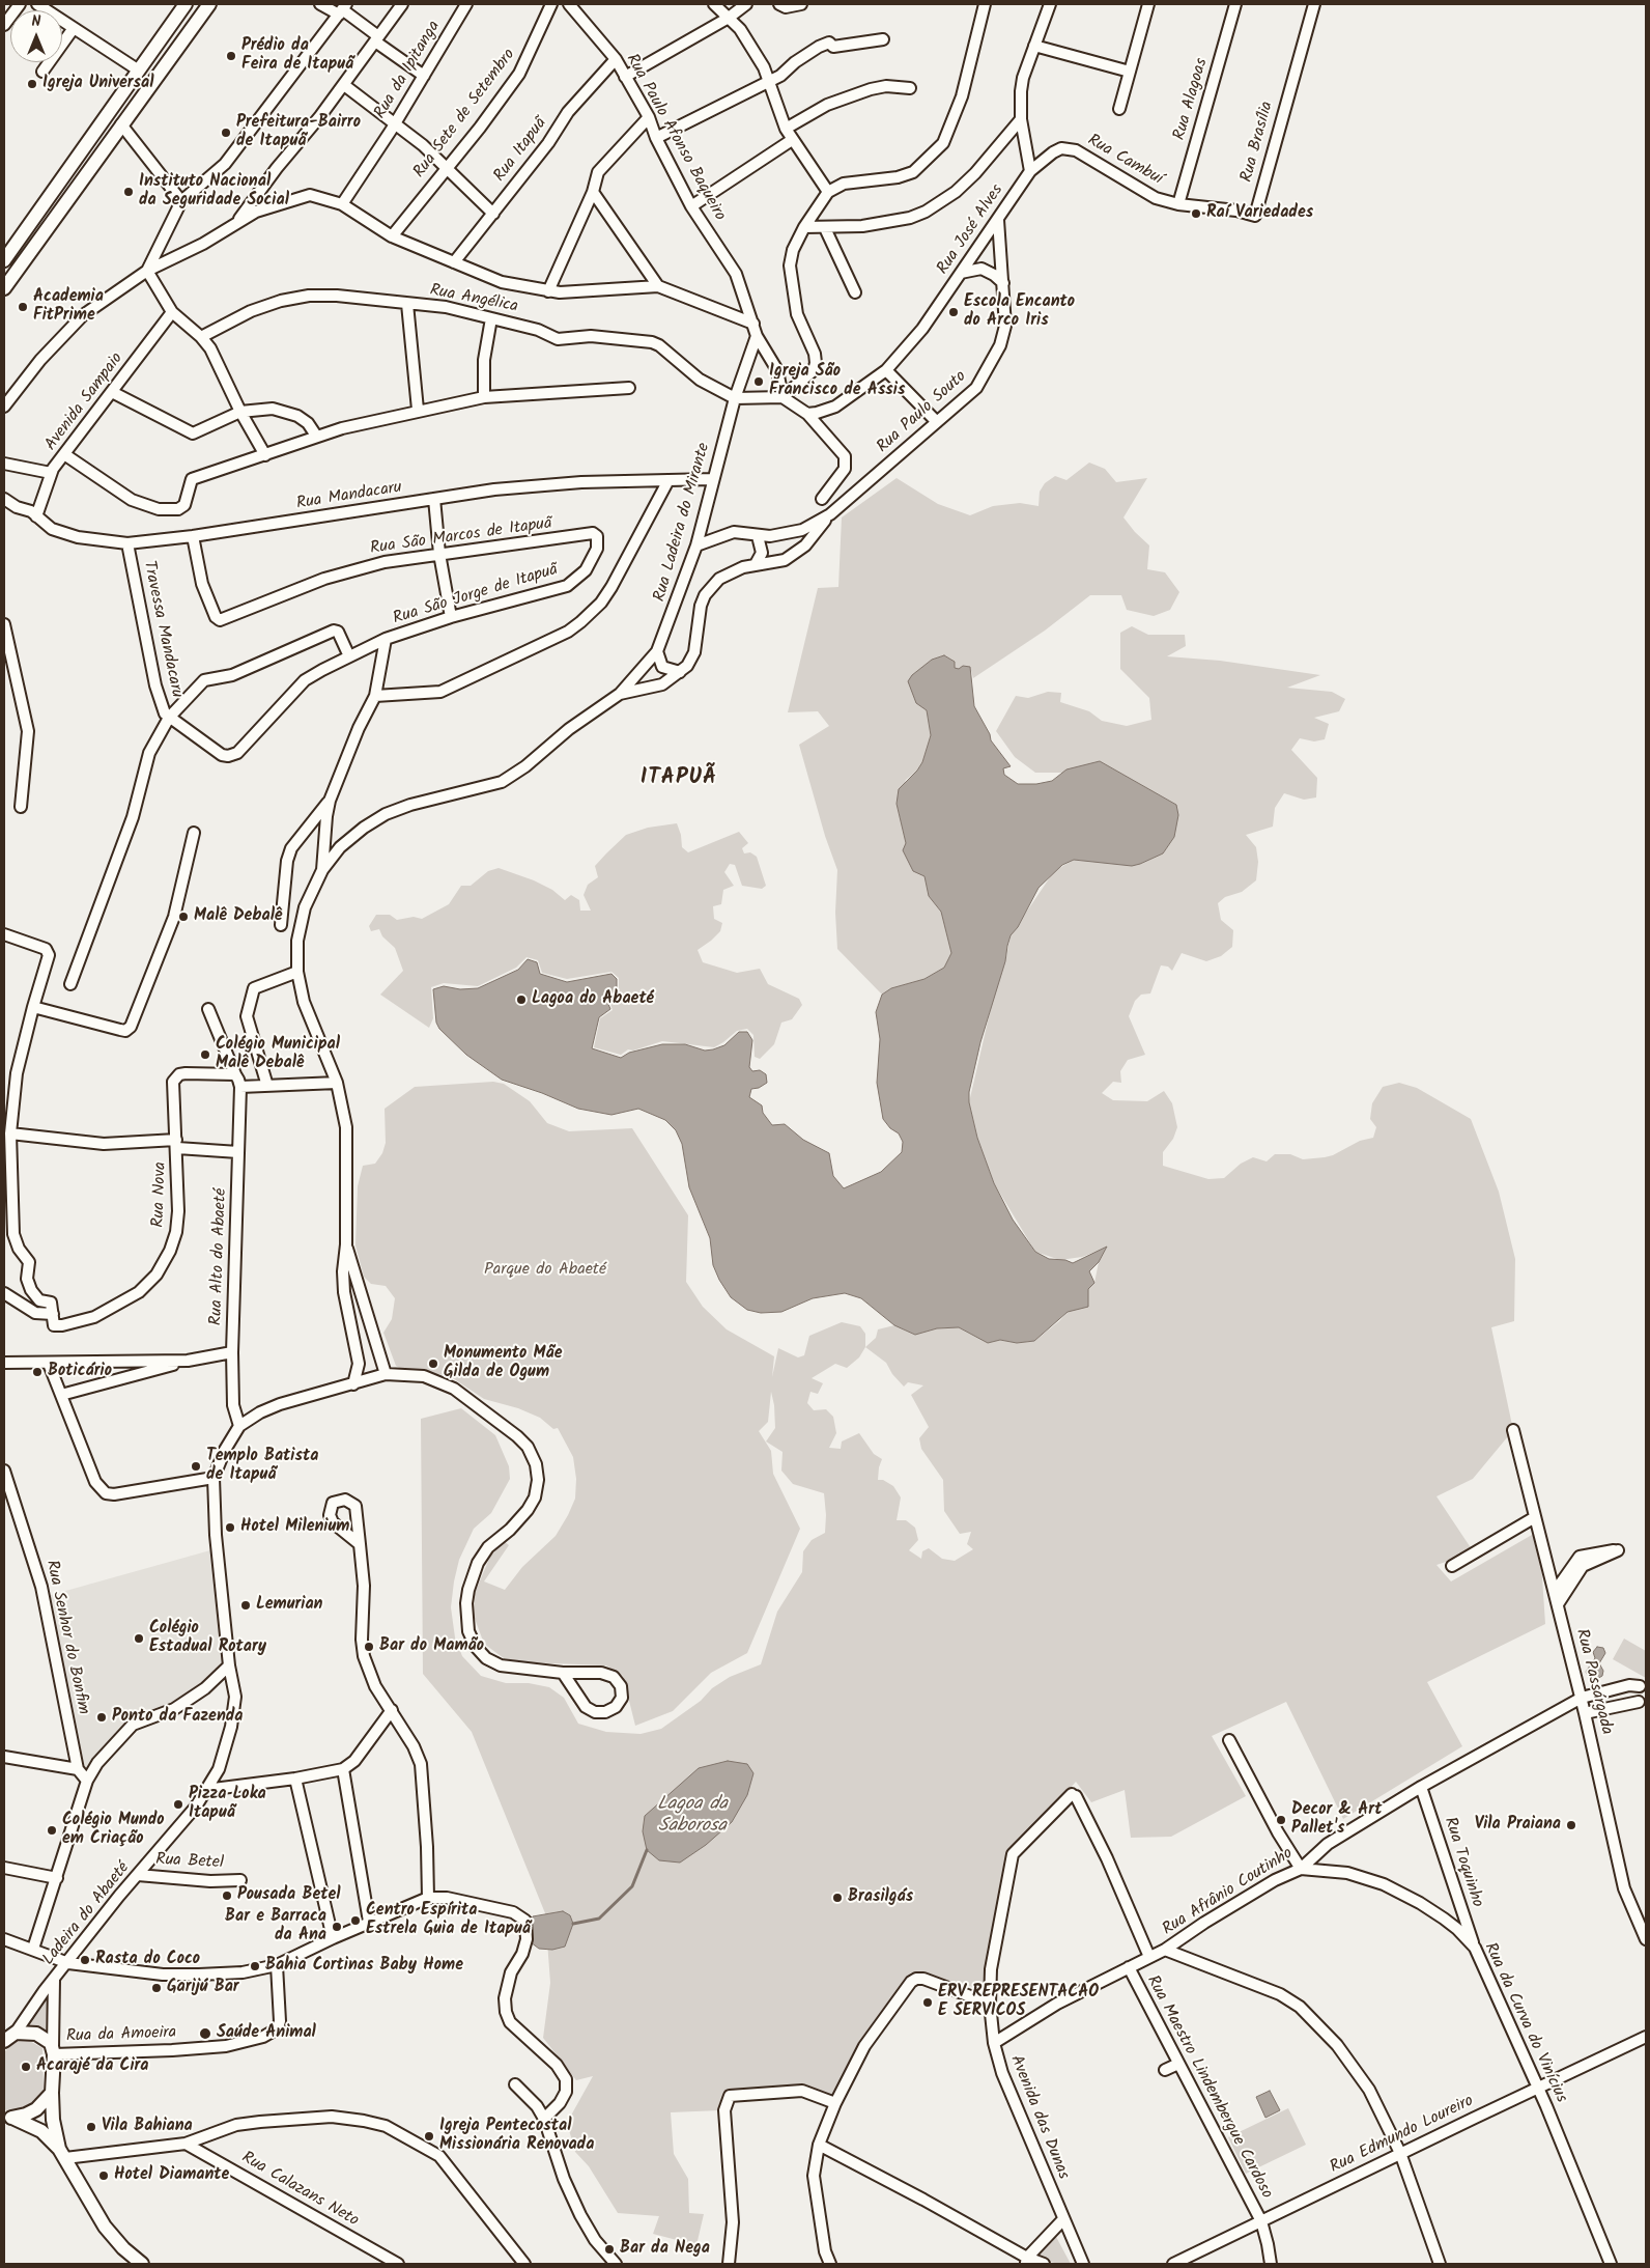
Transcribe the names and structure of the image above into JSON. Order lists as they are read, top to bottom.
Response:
{
  "streets": {
    "street": [
      "Rua da Ipitanga",
      "Rua Alagoas",
      "Rua Sete de Setembro",
      "Rua Paulo Afonso Baqueiro",
      "Rua Brasília",
      "Rua Itapuã",
      "Rua Cambuí",
      "Rua José Alves",
      "Rua Angélica",
      "Avenida Sampaio",
      "Rua Paulo Souto",
      "Rua Mandacaru",
      "Rua Ladeira do Mirante",
      "Rua São Marcos de Itapuã",
      "Rua São Jorge de Itapuã",
      "Travessa Mandacaru",
      "Rua Nova",
      "Rua Alto do Abaeté",
      "Rua Senhor do Bonfim",
      "Rua Passárgada",
      "Rua Betel",
      "Rua Toquinho",
      "Rua Afrânio Coutinho",
      "Ladeira do Abaeté",
      "Rua da Curva do Vinícius",
      "Rua da Amoeira",
      "Rua Maestro Lindembergue Cardoso",
      "Avenida das Dunas",
      "Rua Edmundo Loureiro",
      "Rua Calazans Neto"
    ]
  },
  "crossings": [
    ["Rua Alagoas", "Rua Brasília"],
    ["Rua Alagoas", "Rua Cambuí"],
    ["Rua Paulo Afonso Baqueiro", "Rua Itapuã"],
    ["Rua Brasília", "Rua Cambuí"],
    ["Rua Cambuí", "Rua José Alves"],
    ["Rua José Alves", "Rua Paulo Souto"],
    ["Rua Angélica", "Rua Ladeira do Mirante"],
    ["Rua Paulo Souto", "Rua Ladeira do Mirante"],
    ["Rua Mandacaru", "Rua Ladeira do Mirante"],
    ["Rua Mandacaru", "Rua São Marcos de Itapuã"],
    ["Rua Mandacaru", "Travessa Mandacaru"],
    ["Rua Ladeira do Mirante", "Rua São Jorge de Itapuã"],
    ["Rua Ladeira do Mirante", "Ladeira do Abaeté"],
    ["Rua São Marcos de Itapuã", "Rua São Jorge de Itapuã"],
    ["Rua São Jorge de Itapuã", "Travessa Mandacaru"],
    ["Rua Nova", "Rua Alto do Abaeté"],
    ["Rua Alto do Abaeté", "Ladeira do Abaeté"],
    ["Rua Passárgada", "Rua Afrânio Coutinho"],
    ["Rua Betel", "Ladeira do Abaeté"],
    ["Rua Toquinho", "Rua Afrânio Coutinho"],
    ["Rua Toquinho", "Rua da Curva do Vinícius"],
    ["Rua Afrânio Coutinho", "Rua da Curva do Vinícius"],
    ["Rua Afrânio Coutinho", "Rua Maestro Lindembergue Cardoso"],
    ["Rua Afrânio Coutinho", "Avenida das Dunas"],
    ["Ladeira do Abaeté", "Rua da Amoeira"],
    ["Rua da Curva do Vinícius", "Rua Edmundo Loureiro"],
    ["Rua Maestro Lindembergue Cardoso", "Rua Edmundo Loureiro"]
  ],
  "districts": ["ITAPUÃ"],
  "water": ["Lagoa da Saborosa"],
  "parks": ["Parque do Abaeté"],
  "places": [
    "Prédio da Feira de Itapuã",
    "Igreja Universal",
    "Prefeitura-Bairro de Itapuã",
    "Instituto Nacional da Seguridade Social",
    "Raí Variedades",
    "Academia FitPrime",
    "Escola Encanto do Arco Iris",
    "Igreja São Francisco de Assis",
    "Malê Debalê",
    "Lagoa do Abaeté",
    "Colégio Municipal Malê Debalê",
    "Monumento Mãe Gilda de Ogum",
    "Boticário",
    "Templo Batista de Itapuã",
    "Hotel Milenium",
    "Lemurian",
    "Colégio Estadual Rotary",
    "Bar do Mamão",
    "Ponto da Fazenda",
    "Pizza Loka Itapuã",
    "Decor & Art Pallet's",
    "Vila Praiana",
    "Colégio Mundo em Criação",
    "Pousada Betel",
    "Brasilgás",
    "Centro Espírita Estrela Guia de Itapuã",
    "Bar e Barraca da Ana",
    "Rasta do Coco",
    "Bahia Cortinas Baby Home",
    "Garijú Bar",
    "ERV REPRESENTACAO E SERVICOS",
    "Saúde Animal",
    "Acarajé da Cira",
    "Vila Bahiana",
    "Igreja Pentecostal Missionária Renovada",
    "Hotel Diamante",
    "Bar da Nega"
  ],
  "north": "top"
}
